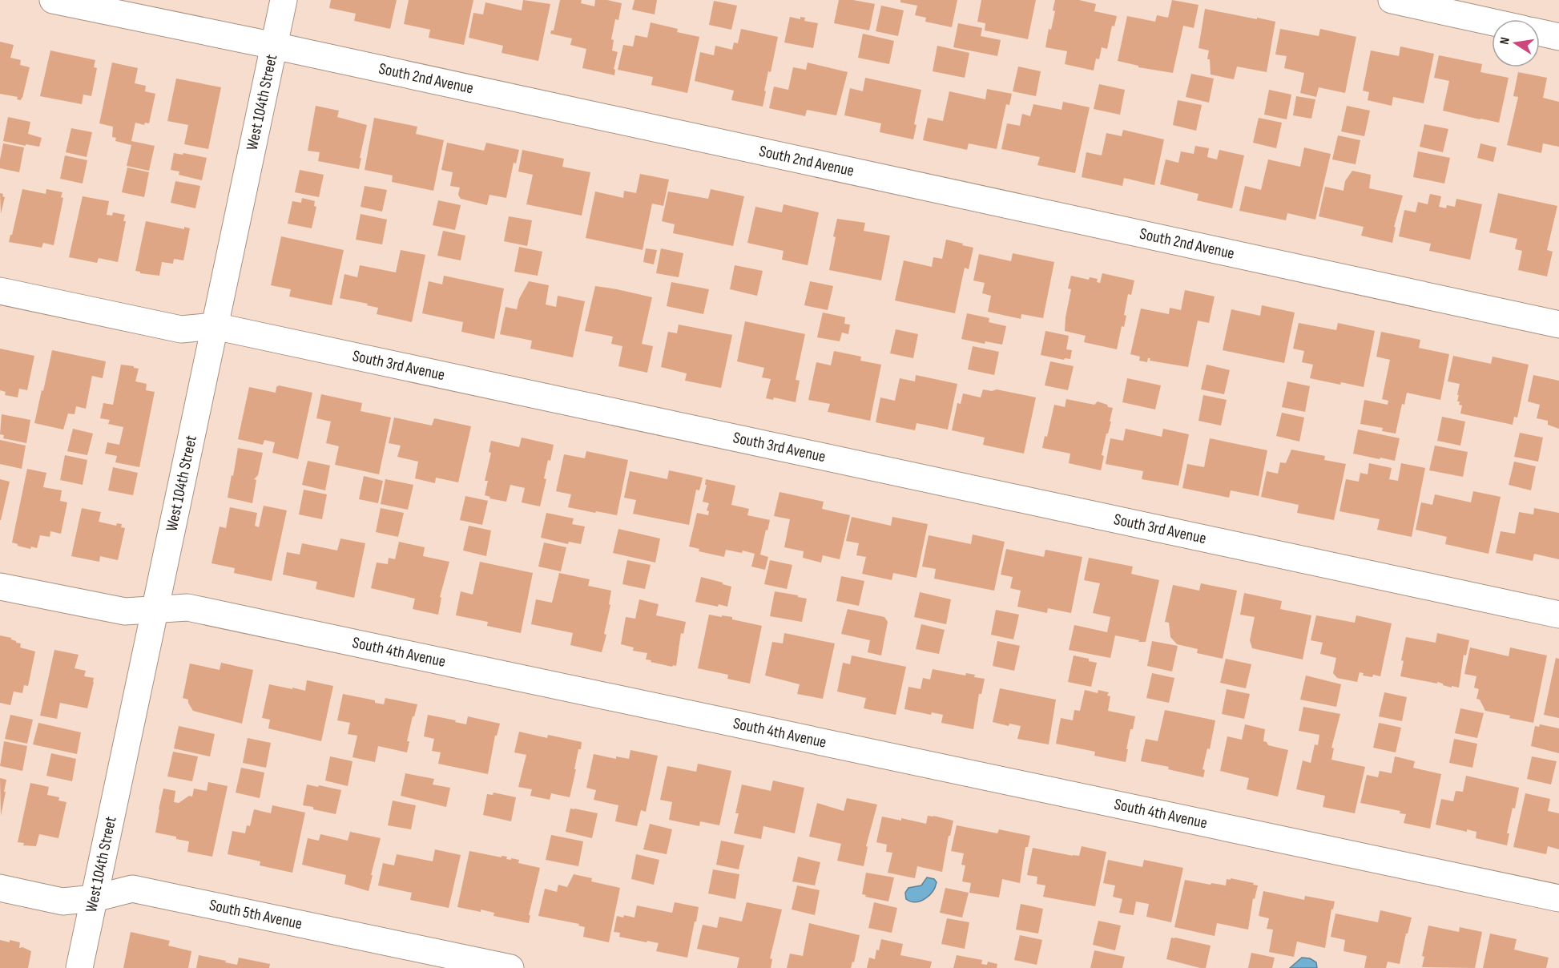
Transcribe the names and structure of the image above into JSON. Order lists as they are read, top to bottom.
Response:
{
  "streets": {
    "street": [
      "South 2nd Avenue",
      "West 104th Street",
      "South 3rd Avenue",
      "South 4th Avenue",
      "South 5th Avenue"
    ]
  },
  "crossings": [
    ["South 2nd Avenue", "West 104th Street"],
    ["West 104th Street", "South 3rd Avenue"],
    ["West 104th Street", "South 4th Avenue"],
    ["West 104th Street", "South 5th Avenue"]
  ],
  "north": "left"
}
